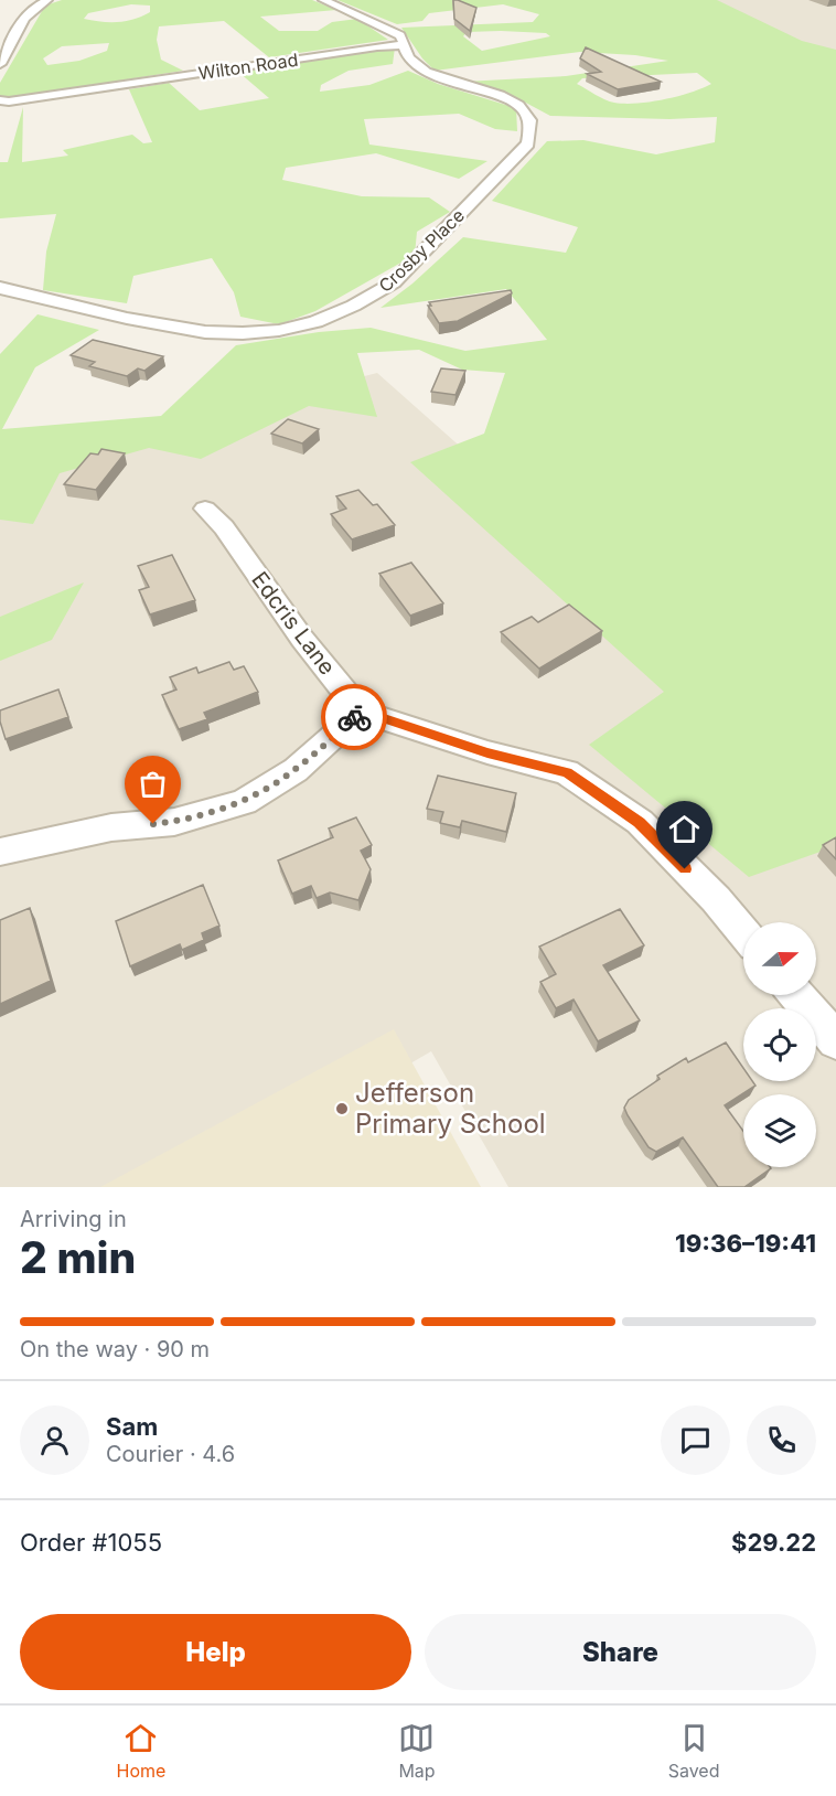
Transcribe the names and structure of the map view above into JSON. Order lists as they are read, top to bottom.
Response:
{
  "streets": {
    "street": ["Wilton Road", "Crosby Place", "Edcris Lane"]
  },
  "crossings": [
    ["Wilton Road", "Crosby Place"]
  ],
  "places": ["Jefferson Primary School"],
  "north": "right",
  "page": {
    "heading": ["2 min", "Arriving in", "19:36–19:41"],
    "panel": [
      "Sam",
      "Courier · 4.6",
      "Order #1055",
      "$29.22"
    ],
    "bar": "On the way · 90 m",
    "buttons": ["Help", "Share"],
    "tabs": ["Home", "Map", "Saved"]
  }
}
